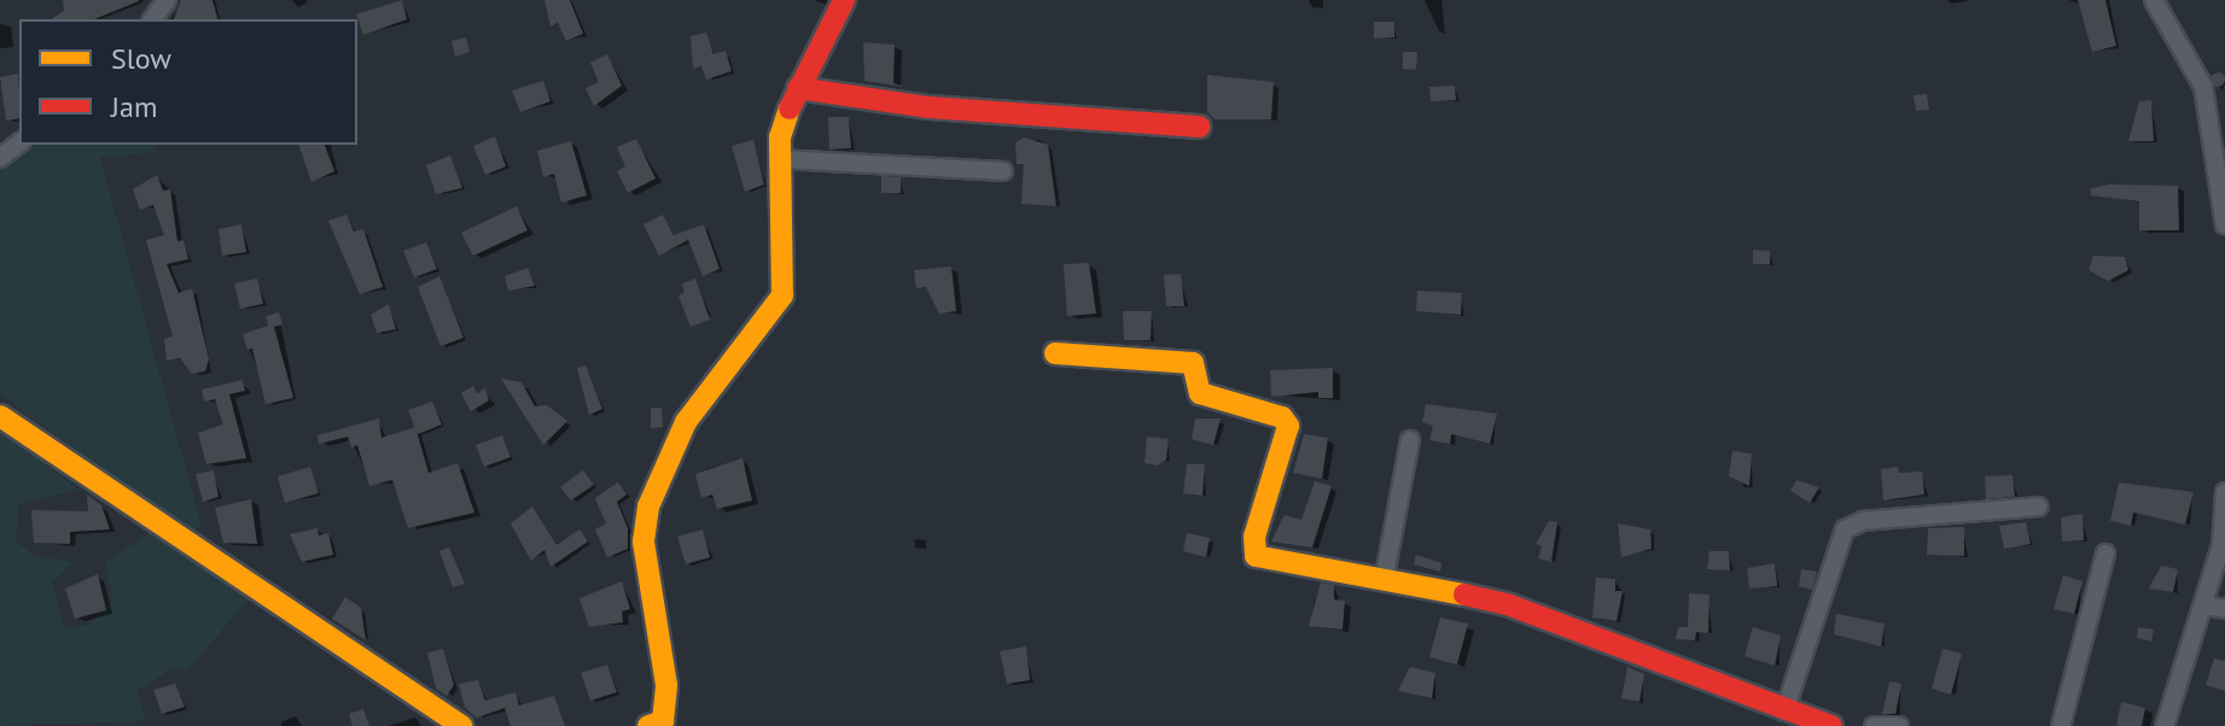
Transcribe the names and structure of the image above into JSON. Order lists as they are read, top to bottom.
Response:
{
  "legend": ["Slow", "Jam"]
}
